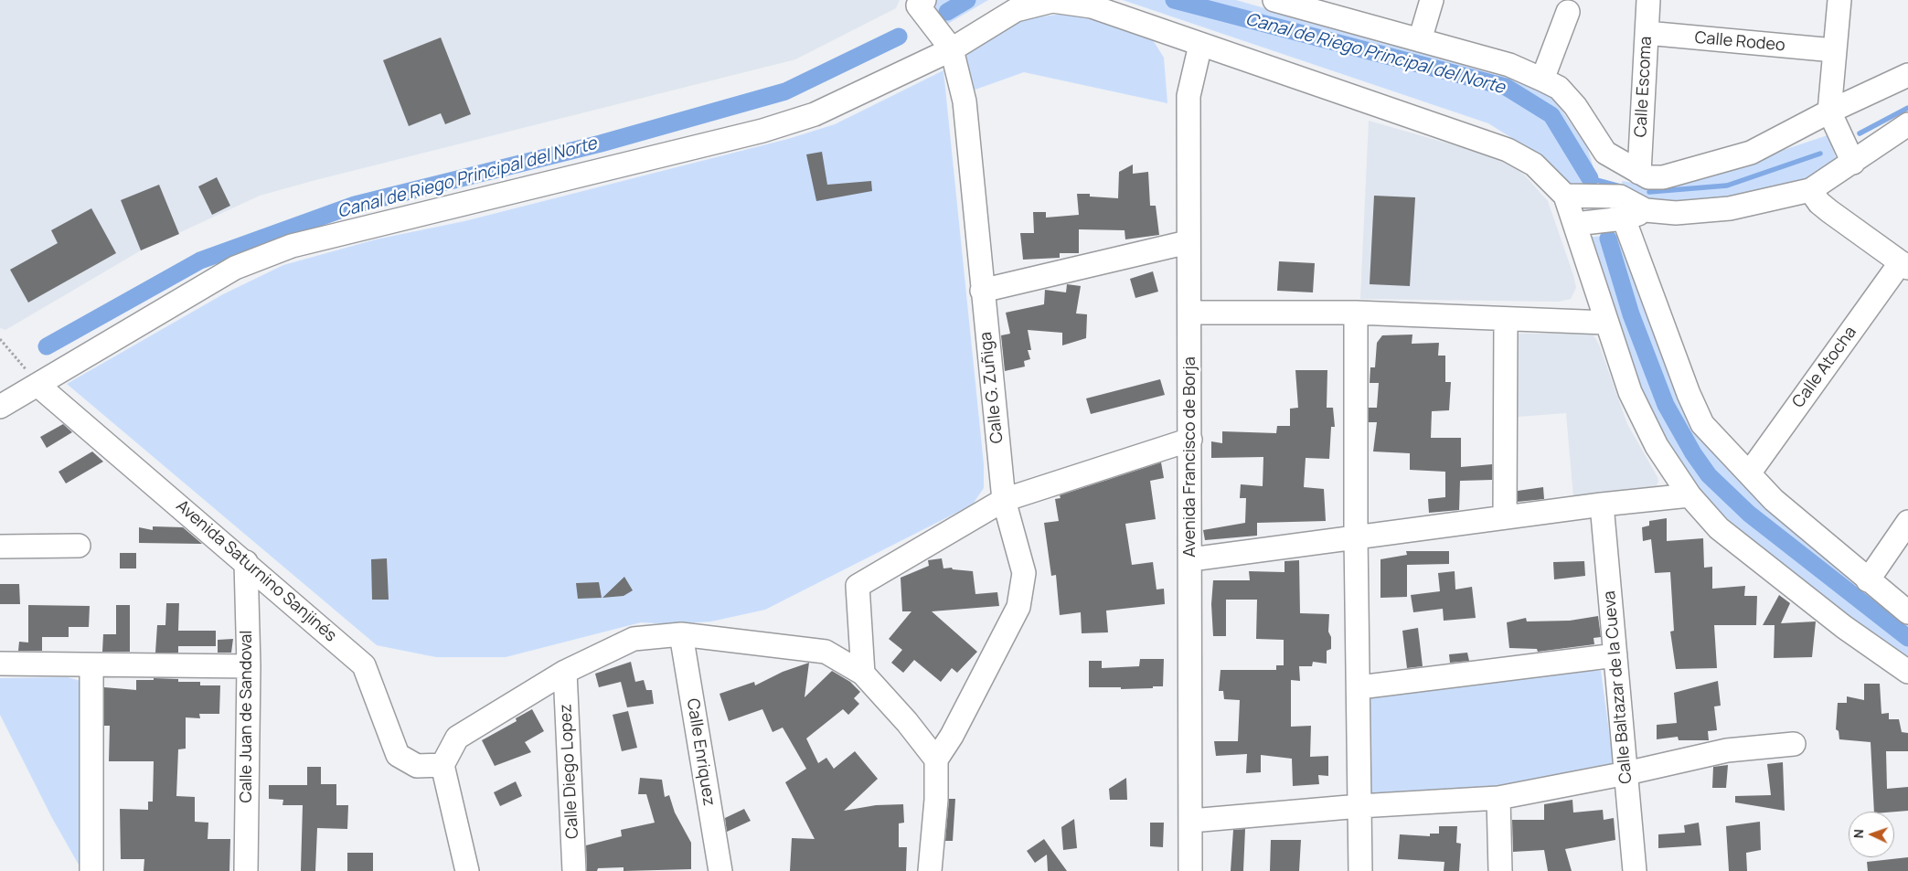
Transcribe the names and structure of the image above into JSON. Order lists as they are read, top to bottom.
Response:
{
  "streets": {
    "street": [
      "Calle Rodeo",
      "Calle Escoma",
      "Calle Atocha",
      "Calle G. Zuñiga",
      "Avenida Francisco de Borja",
      "Avenida Saturnino Sanjinés",
      "Calle Baltazar de la Cueva",
      "Calle Juan de Sandoval",
      "Calle Enriquez",
      "Calle Diego Lopez"
    ]
  },
  "crossings": [
    ["Calle Rodeo", "Calle Escoma"],
    ["Avenida Saturnino Sanjinés", "Calle Juan de Sandoval"]
  ],
  "water": ["Canal de Riego Principal del Norte"],
  "north": "left"
}
